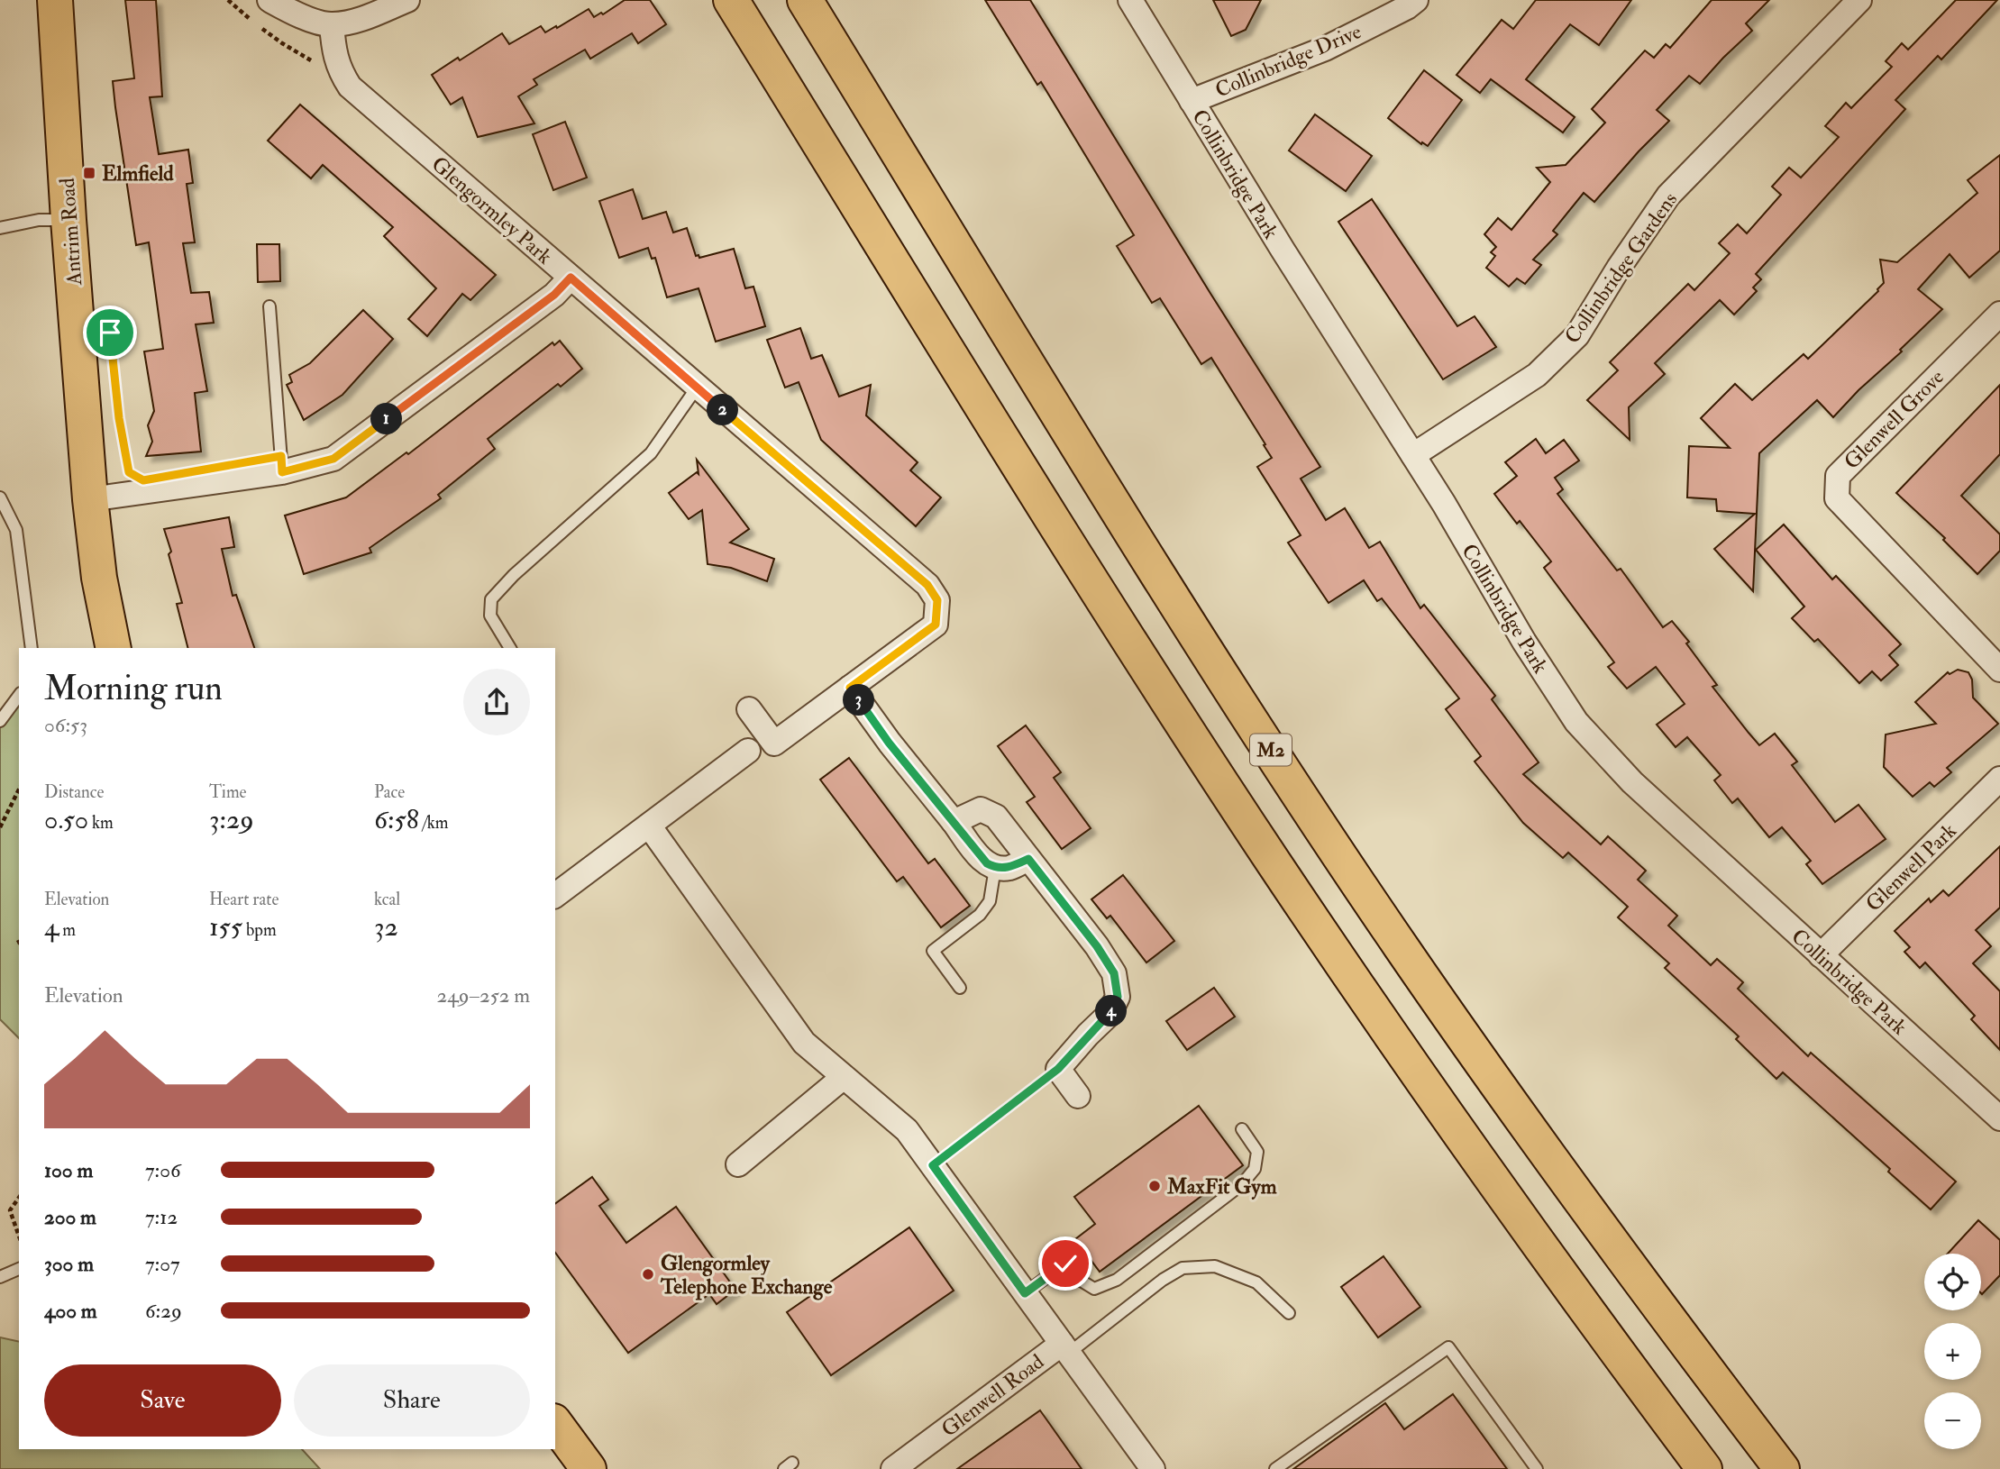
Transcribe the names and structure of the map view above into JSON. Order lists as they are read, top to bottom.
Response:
{
  "streets": {
    "main road": ["Antrim Road", "M2"],
    "street": [
      "Collinbridge Drive",
      "Collinbridge Park",
      "Glengormley Park",
      "Collinbridge Gardens",
      "Glenwell Grove",
      "Glenwell Park",
      "Glenwell Road"
    ]
  },
  "crossings": [
    ["Collinbridge Drive", "Collinbridge Park"],
    ["Collinbridge Park", "Collinbridge Gardens"],
    ["Collinbridge Park", "Glenwell Park"]
  ],
  "places": {
    "transit": ["Elmfield"],
    "other": ["MaxFit Gym", "Glengormley Telephone Exchange"]
  },
  "page": {
    "pins": [
      "2",
      "1",
      "3",
      "4"
    ],
    "heading": ["Morning run", "06:53"],
    "stats": [
      ["Distance", "0.50 km"],
      ["Time", "3:29"],
      ["Pace", "6:58 /km"],
      ["Elevation", "4 m"],
      ["Heart rate", "155 bpm"],
      ["kcal", "32"]
    ],
    "chart": ["Elevation", "249–252 m"],
    "list": [
      {
        "name": "100 m",
        "note": "7:06"
      },
      {
        "name": "200 m",
        "note": "7:12"
      },
      {
        "name": "300 m",
        "note": "7:07"
      },
      {
        "name": "400 m",
        "note": "6:29"
      }
    ],
    "map_buttons": ["+", "−"],
    "buttons": ["Save", "Share"]
  }
}
